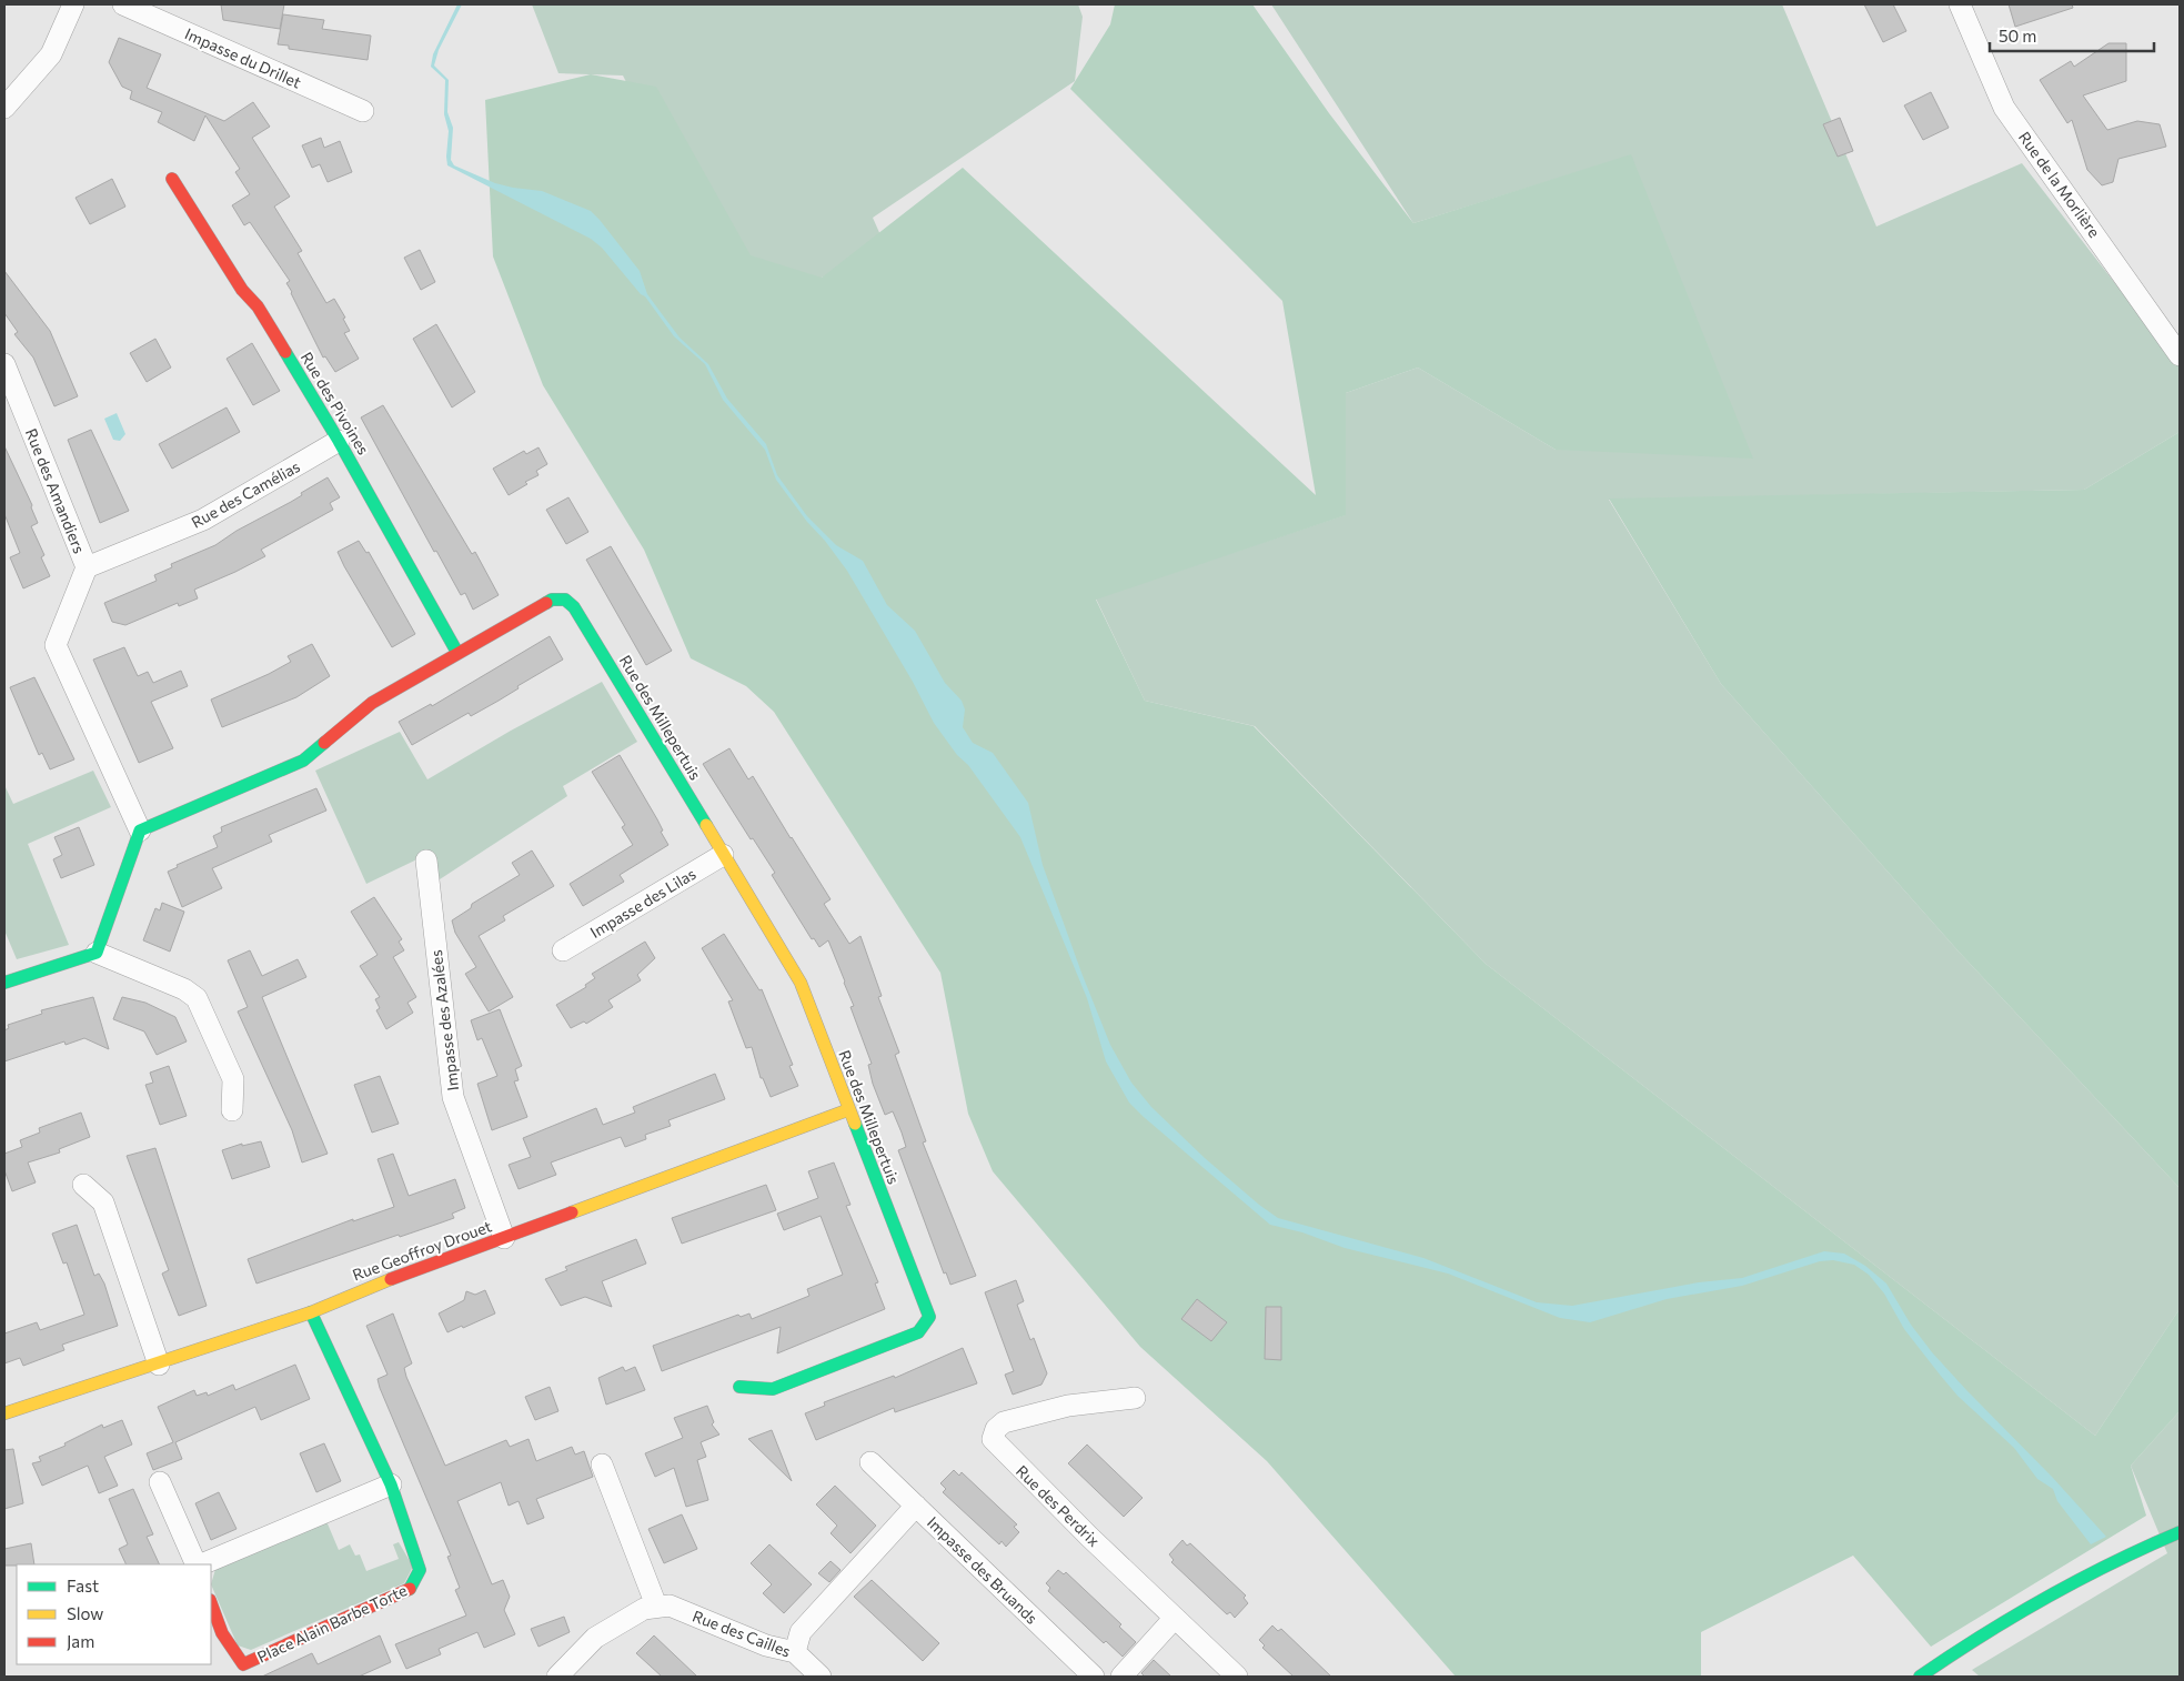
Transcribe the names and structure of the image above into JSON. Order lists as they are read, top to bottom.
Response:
{
  "streets": {
    "street": [
      "Impasse du Drillet",
      "Rue de la Morlière",
      "Rue des Pivoines",
      "Rue des Amandiers",
      "Rue des Camélias",
      "Rue des Millepertuis",
      "Impasse des Lilas",
      "Impasse des Azalées",
      "Rue Geoffroy Drouet",
      "Rue des Perdrix",
      "Impasse des Bruands",
      "Place Alain Barbe Torte",
      "Rue des Cailles"
    ]
  },
  "crossings": [
    ["Rue des Pivoines", "Rue des Camélias"],
    ["Rue des Pivoines", "Rue des Millepertuis"],
    ["Rue des Amandiers", "Rue des Camélias"],
    ["Rue des Amandiers", "Rue des Millepertuis"],
    ["Rue des Millepertuis", "Impasse des Lilas"],
    ["Rue des Millepertuis", "Rue Geoffroy Drouet"],
    ["Impasse des Azalées", "Rue Geoffroy Drouet"]
  ],
  "legend": ["Fast", "Slow", "Jam"],
  "scale_bar": "50 m"
}
